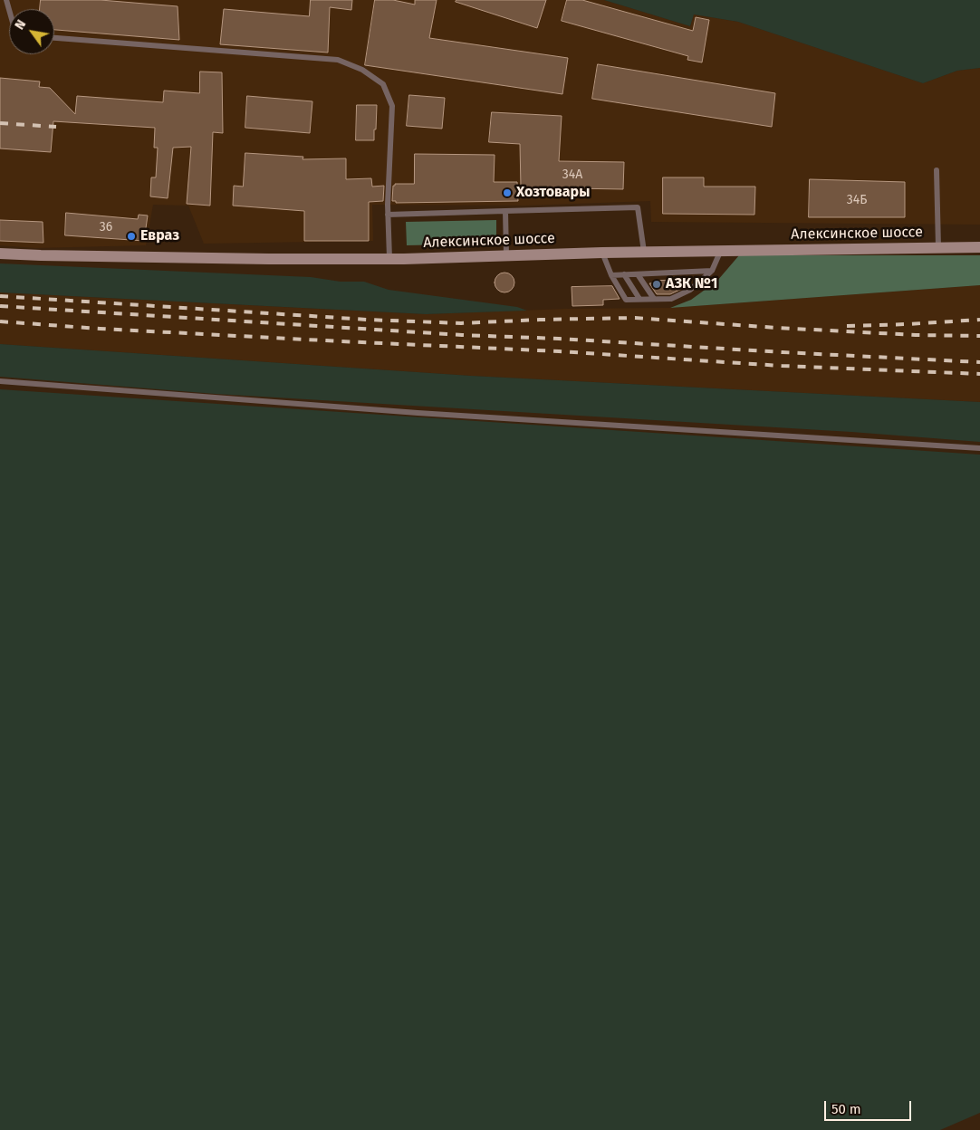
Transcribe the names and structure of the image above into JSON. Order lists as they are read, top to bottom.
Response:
{
  "streets": {
    "main road": ["Алексинское шоссе"]
  },
  "places": ["Хозтовары", "Евраз", "АЗК №1"],
  "house_numbers": ["34А", "34Б", "36"],
  "scale_bar": "50 m",
  "north": "top left"
}
